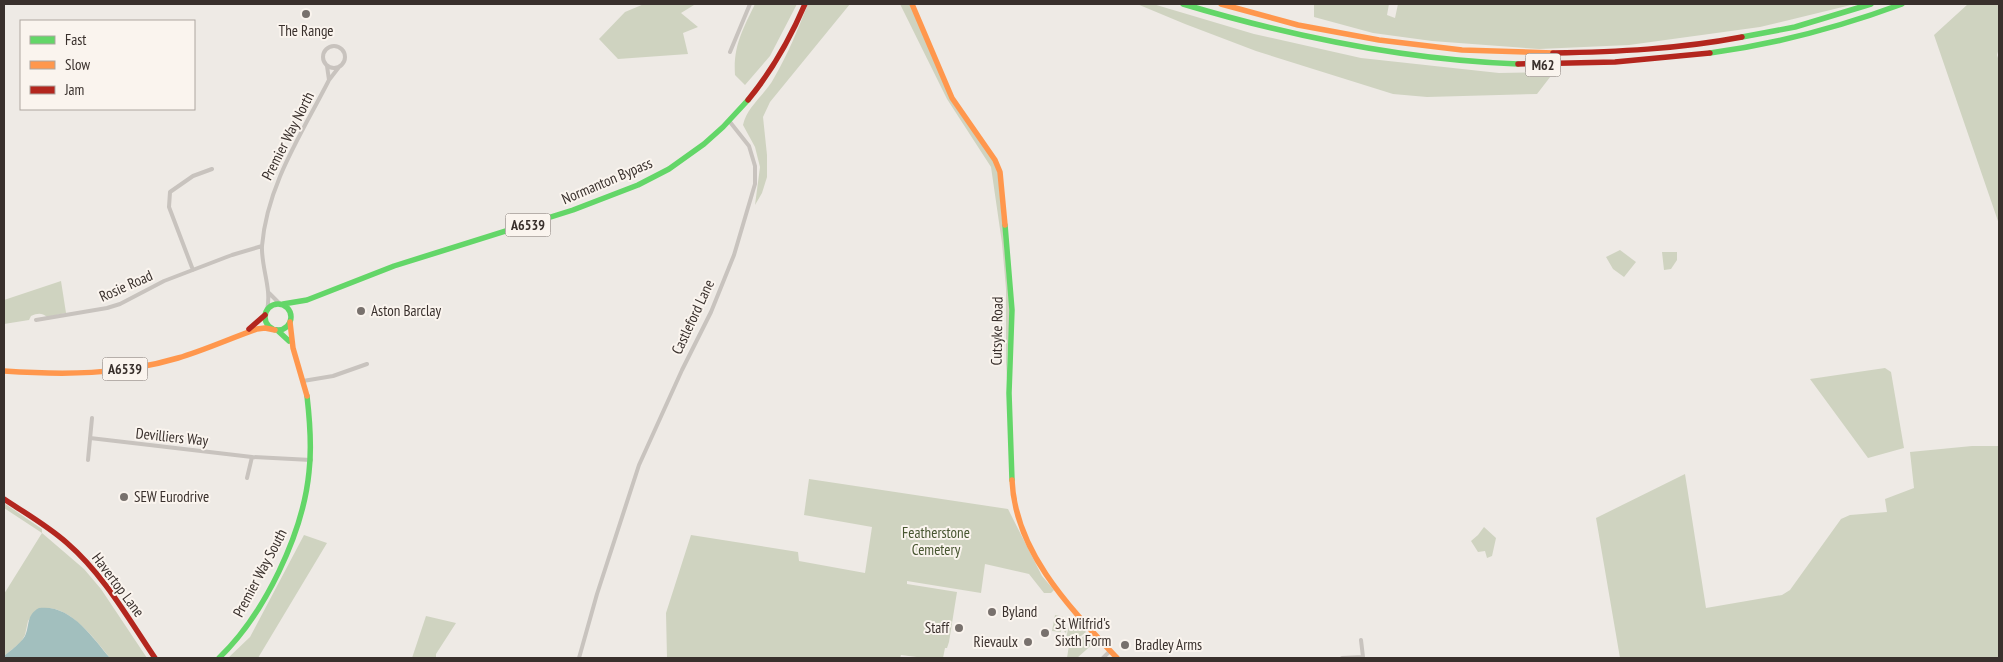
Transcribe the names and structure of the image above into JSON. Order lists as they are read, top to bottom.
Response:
{
  "streets": {
    "main road": [
      "M62",
      "Normanton Bypass",
      "A6539",
      "Cutsyke Road",
      "Premier Way South",
      "Havertop Lane"
    ],
    "street": [
      "Premier Way North",
      "Rosie Road",
      "Castleford Lane",
      "Devilliers Way"
    ]
  },
  "crossings": [
    ["Premier Way North", "Normanton Bypass"],
    ["Premier Way North", "A6539"],
    ["Premier Way North", "Rosie Road"],
    ["Premier Way North", "Premier Way South"],
    ["Normanton Bypass", "A6539"],
    ["Normanton Bypass", "Castleford Lane"],
    ["Normanton Bypass", "Premier Way South"],
    ["A6539", "Castleford Lane"],
    ["A6539", "Premier Way South"],
    ["Devilliers Way", "Premier Way South"]
  ],
  "parks": ["Featherstone Cemetery"],
  "places": [
    "The Range",
    "Aston Barclay",
    "SEW Eurodrive",
    "Byland",
    "Staff",
    "St Wilfrid's Sixth Form",
    "Rievaulx",
    "Bradley Arms"
  ],
  "legend": ["Fast", "Slow", "Jam"]
}
